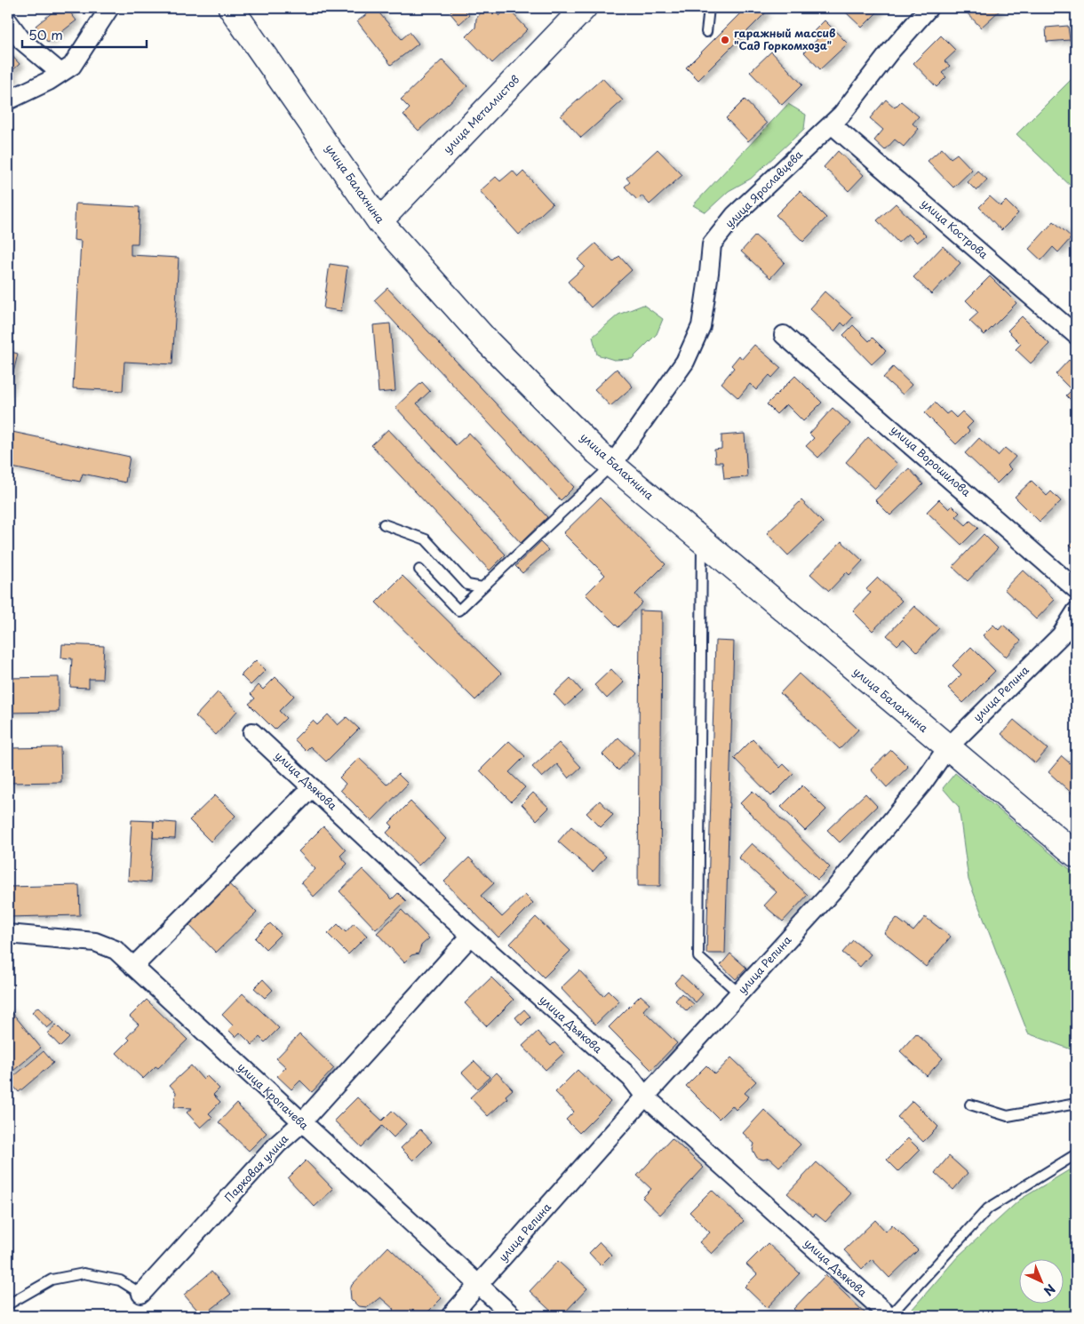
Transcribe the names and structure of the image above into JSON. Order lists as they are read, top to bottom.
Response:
{
  "streets": {
    "street": [
      "улица Металлистов",
      "улица Балахнина",
      "улица Ярославцева",
      "улица Кострова",
      "улица Ворошилова",
      "улица Репина",
      "улица Дъякова",
      "улица Кропачева",
      "Парковая улица"
    ]
  },
  "crossings": [
    ["улица Металлистов", "улица Балахнина"],
    ["улица Балахнина", "улица Ярославцева"],
    ["улица Балахнина", "улица Репина"],
    ["улица Ярославцева", "улица Кострова"],
    ["улица Репина", "улица Дъякова"],
    ["улица Репина", "улица Кропачева"],
    ["улица Дъякова", "Парковая улица"],
    ["улица Кропачева", "Парковая улица"]
  ],
  "places": ["гаражный массив \"Сад Горкомхоза\""],
  "scale_bar": "50 m",
  "north": "bottom right"
}
